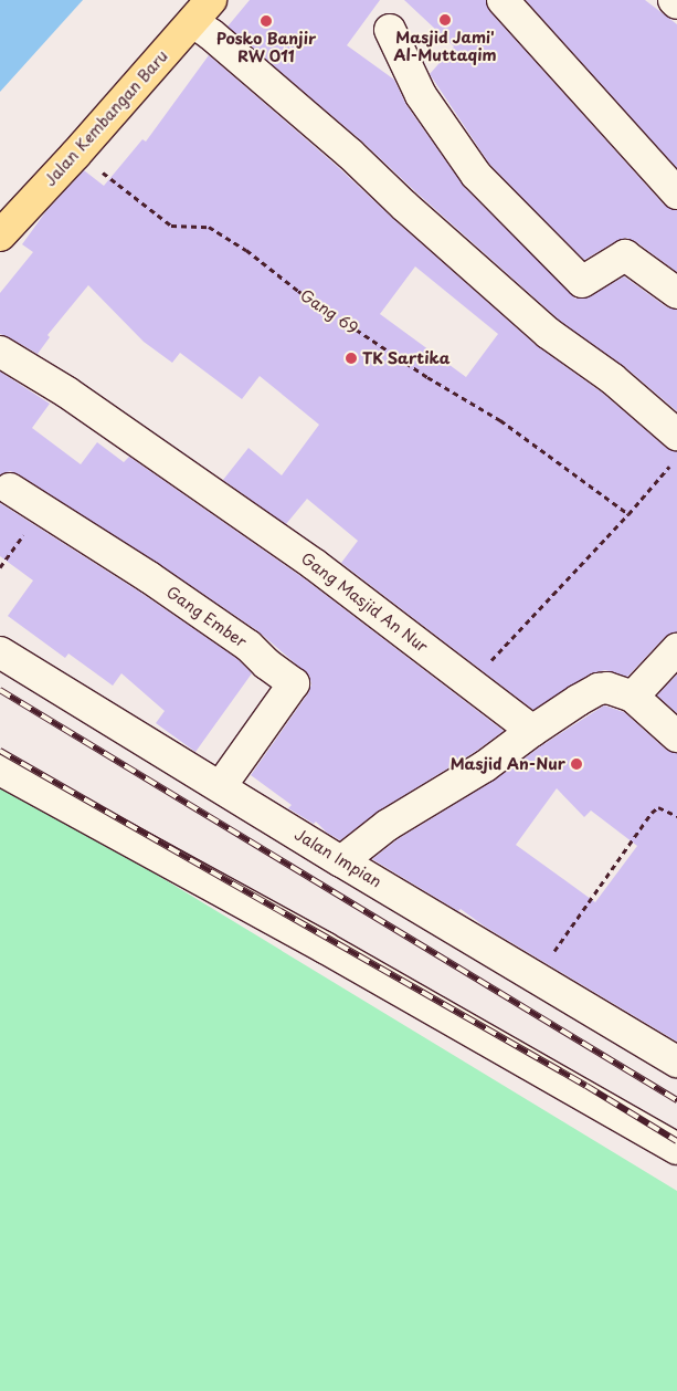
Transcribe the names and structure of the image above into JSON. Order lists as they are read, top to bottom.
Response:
{
  "streets": {
    "main road": ["Jalan Kembangan Baru"],
    "street": ["Gang Masjid An Nur", "Gang Ember", "Jalan Impian"],
    "path": ["Gang 69"]
  },
  "crossings": [
    ["Jalan Kembangan Baru", "Gang 69"],
    ["Gang Ember", "Jalan Impian"]
  ],
  "places": [
    "Masjid Jami' Al-Muttaqim",
    "Posko Banjir RW 011",
    "TK Sartika",
    "Masjid An-Nur"
  ]
}
